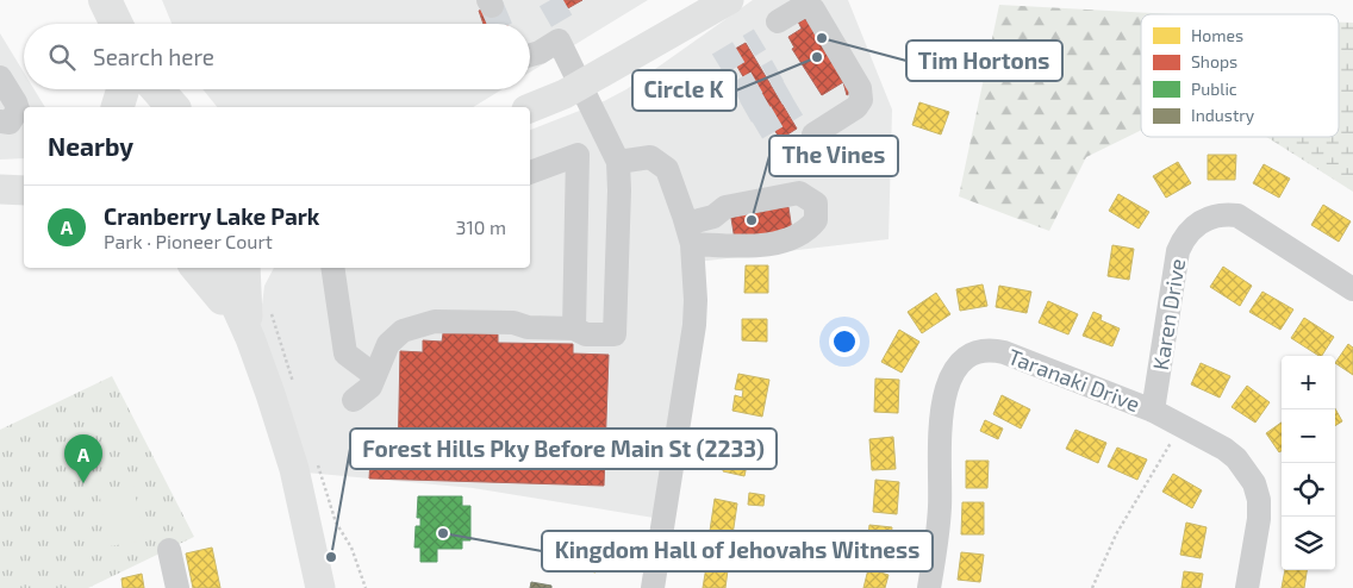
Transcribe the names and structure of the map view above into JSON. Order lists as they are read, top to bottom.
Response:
{
  "streets": {
    "street": ["Karen Drive", "Taranaki Drive"]
  },
  "crossings": [
    ["Karen Drive", "Taranaki Drive"]
  ],
  "places": [
    "Tim Hortons",
    "Circle K",
    "The Vines",
    "Kingdom Hall of Jehovahs Witness",
    "Forest Hills Pky Before Main St (2233)"
  ],
  "legend": [
    "Homes",
    "Shops",
    "Public",
    "Industry"
  ],
  "page": {
    "search": "Search here",
    "heading": "Nearby",
    "list": [
      {
        "mark": "A",
        "name": "Cranberry Lake Park",
        "note": "Park · Pioneer Court",
        "value": "310 m"
      }
    ],
    "map_buttons": ["+", "−"],
    "pins": "A"
  }
}
